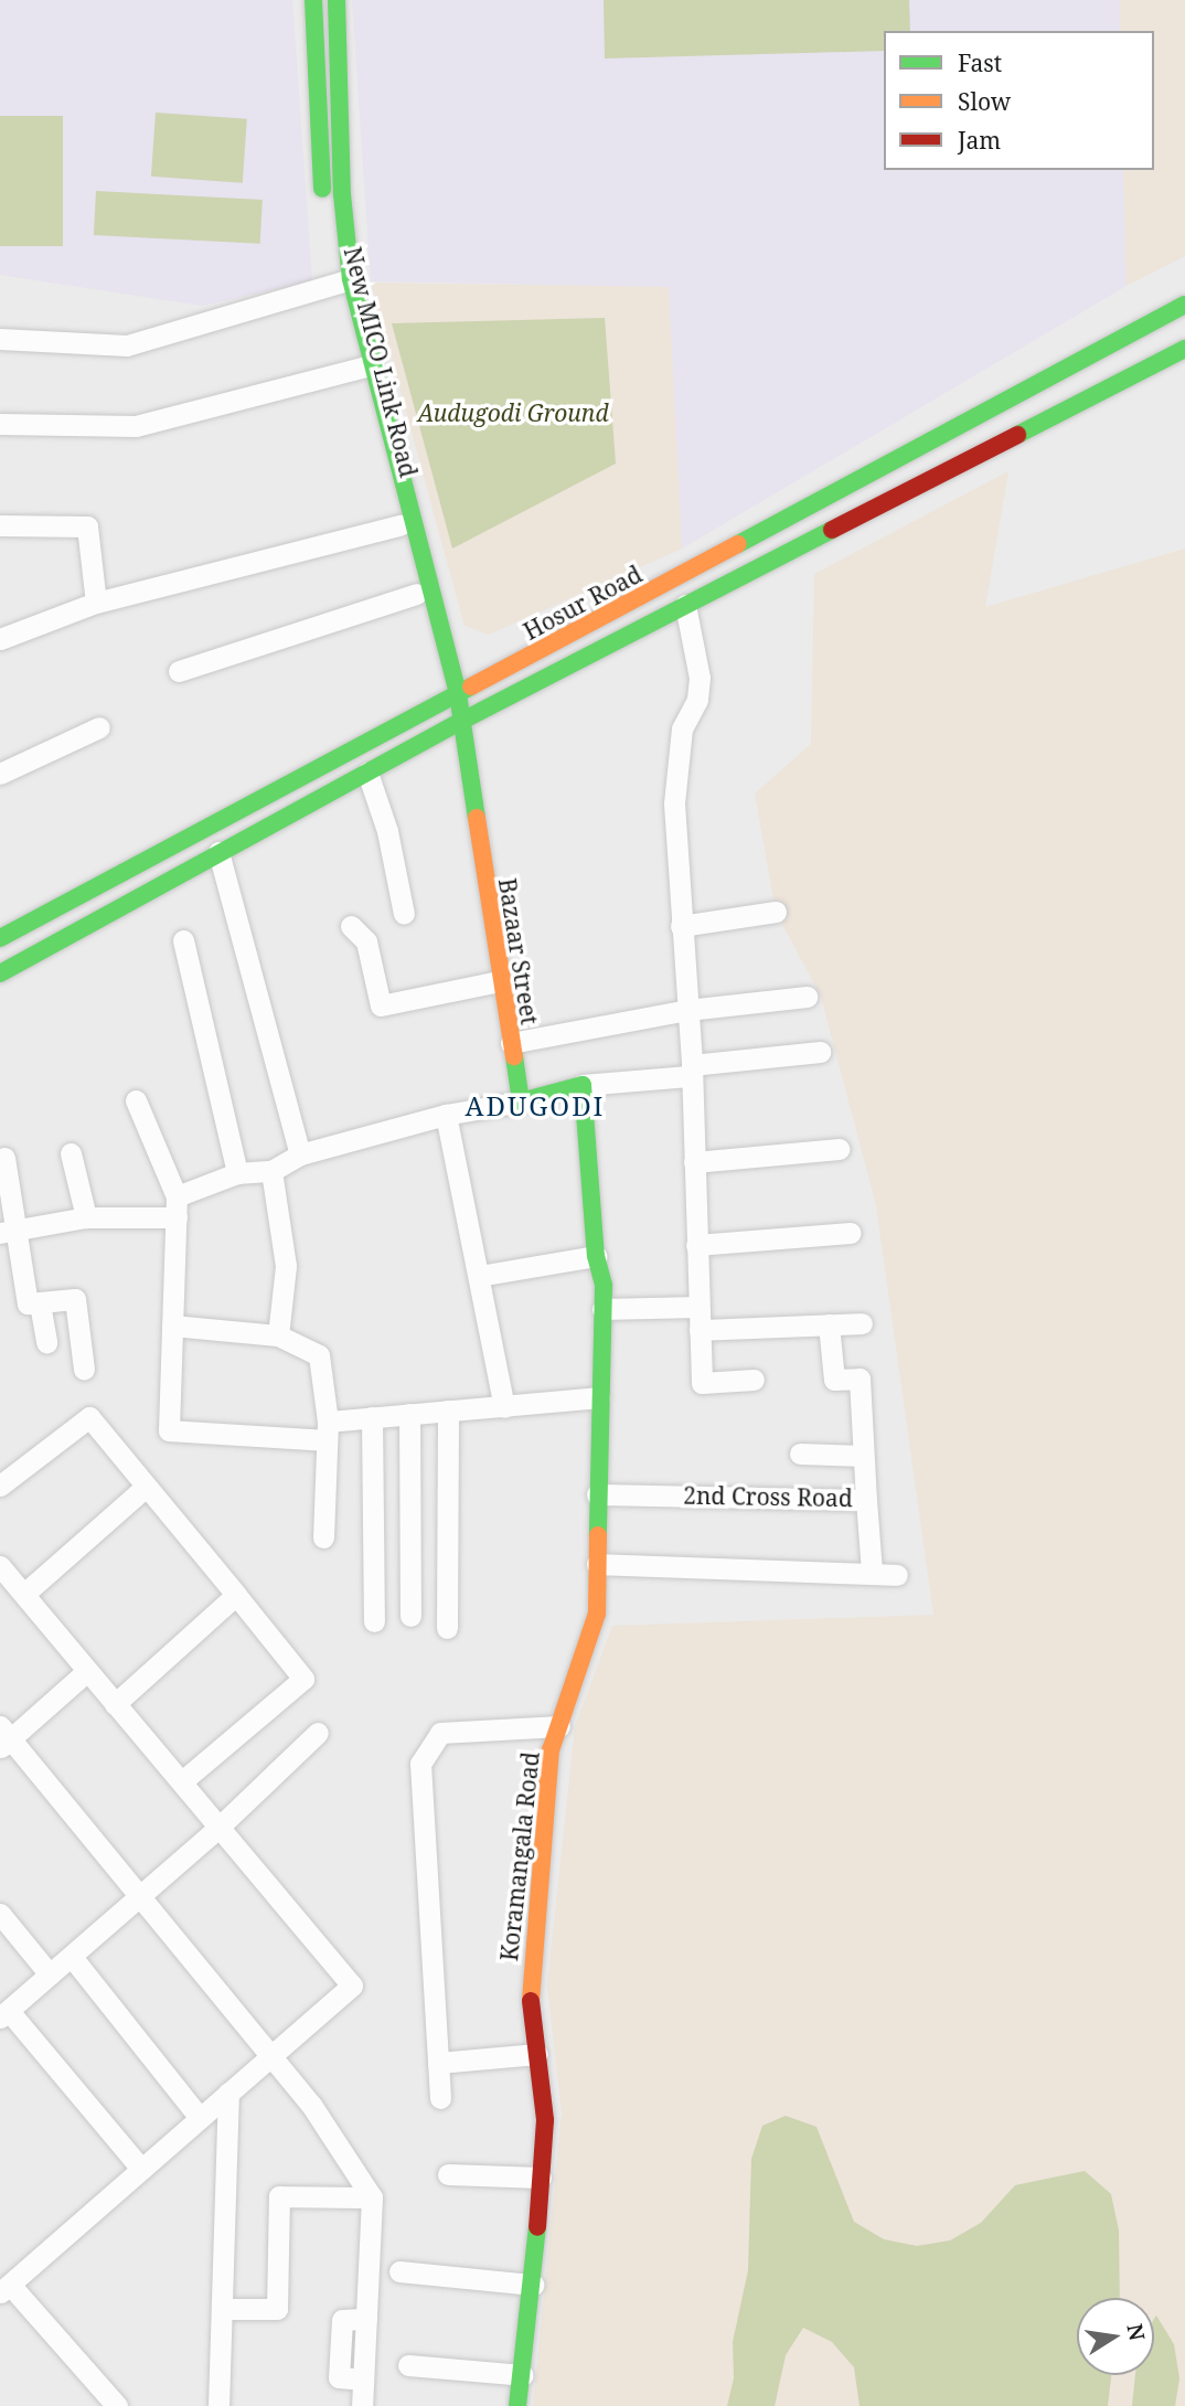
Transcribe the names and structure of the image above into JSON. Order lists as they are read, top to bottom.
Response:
{
  "streets": {
    "street": [
      "New MICO Link Road",
      "Hosur Road",
      "Bazaar Street",
      "2nd Cross Road",
      "Koramangala Road"
    ]
  },
  "crossings": [
    ["New MICO Link Road", "Hosur Road"],
    ["New MICO Link Road", "Bazaar Street"],
    ["2nd Cross Road", "Koramangala Road"]
  ],
  "districts": ["ADUGODI"],
  "parks": ["Audugodi Ground"],
  "legend": ["Fast", "Slow", "Jam"],
  "north": "right"
}
